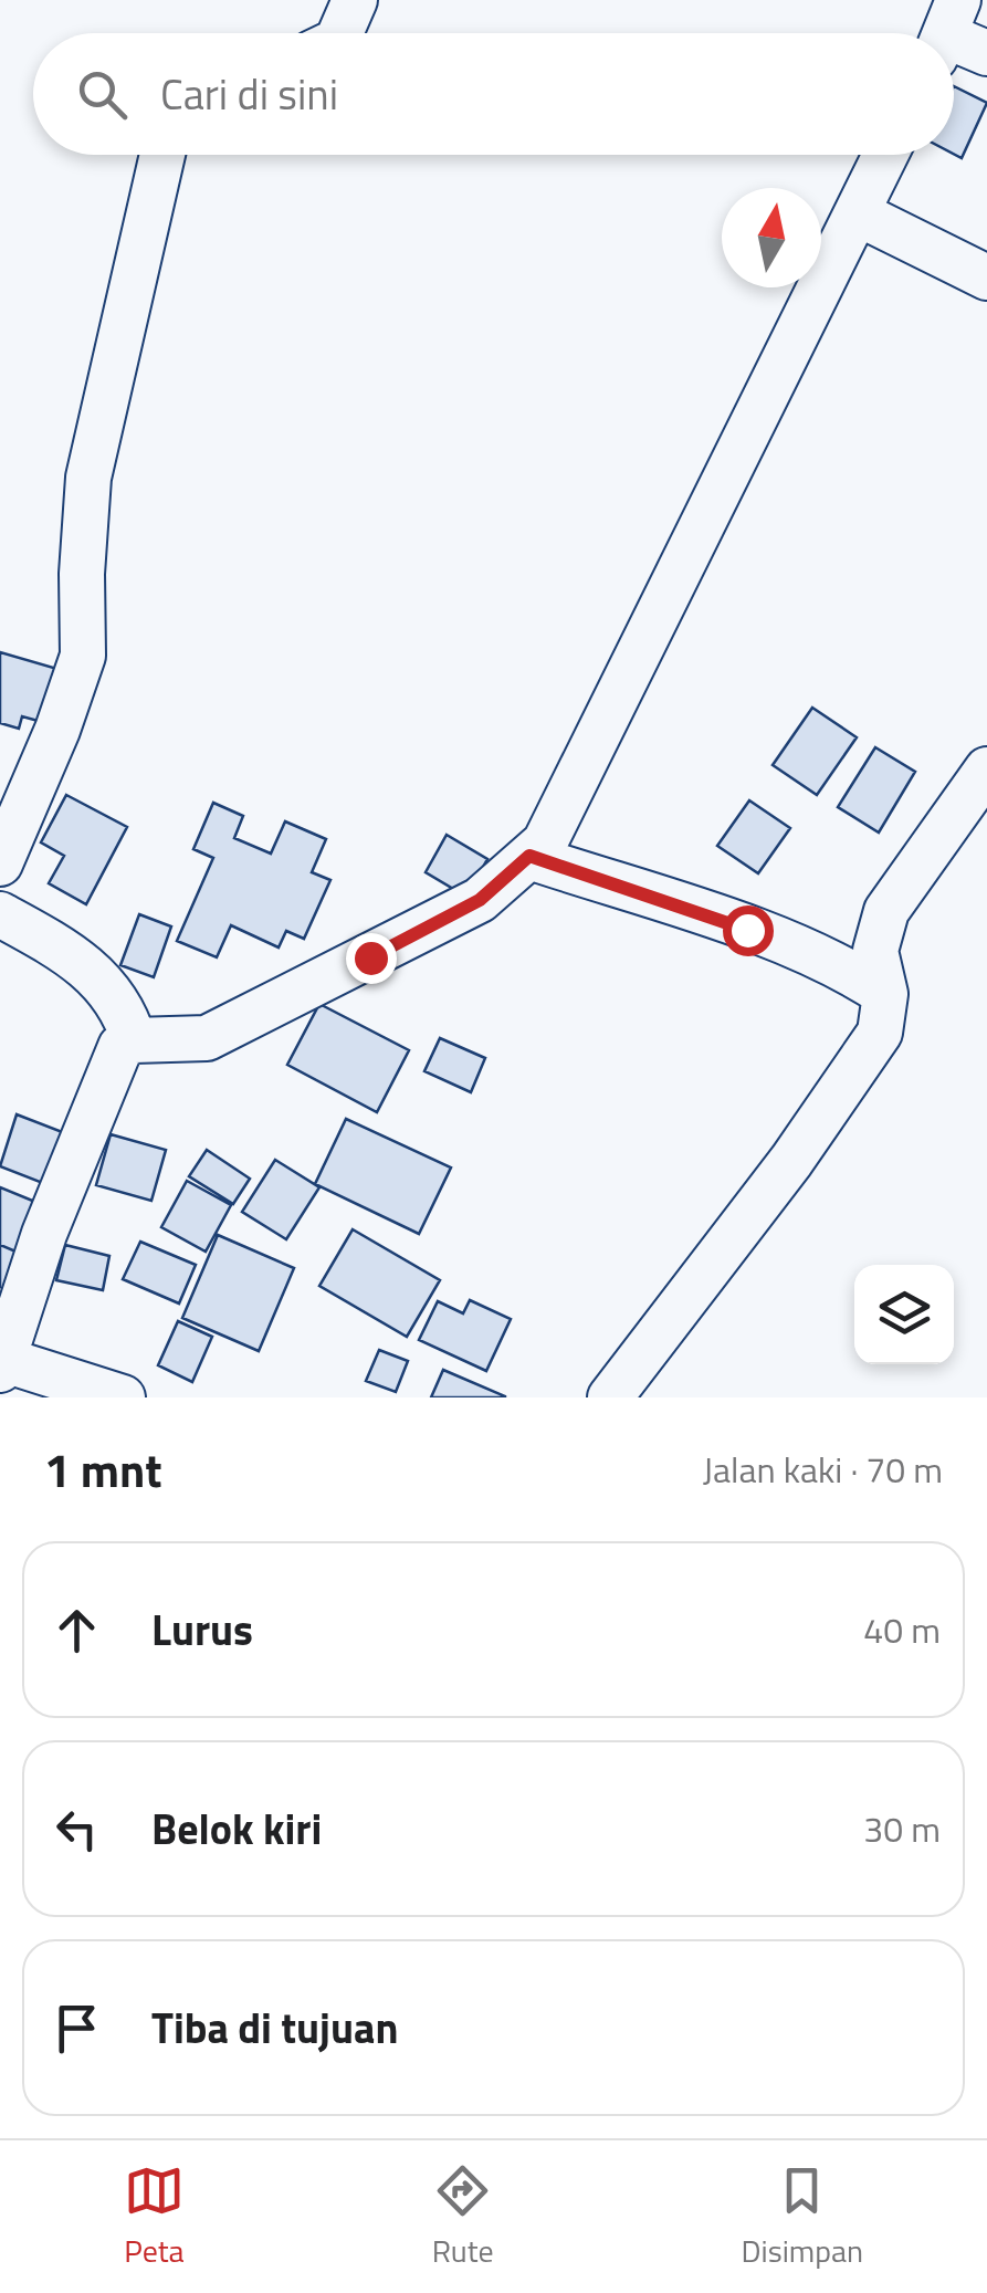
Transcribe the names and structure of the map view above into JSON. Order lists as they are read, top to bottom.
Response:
{
  "north": "top",
  "page": {
    "search": "Cari di sini",
    "heading": ["1 mnt", "Jalan kaki · 70 m"],
    "list": [
      ["Lurus", "40 m"],
      ["Belok kiri", "30 m"],
      "Tiba di tujuan"
    ],
    "nav": ["Peta", "Rute", "Disimpan"]
  }
}
